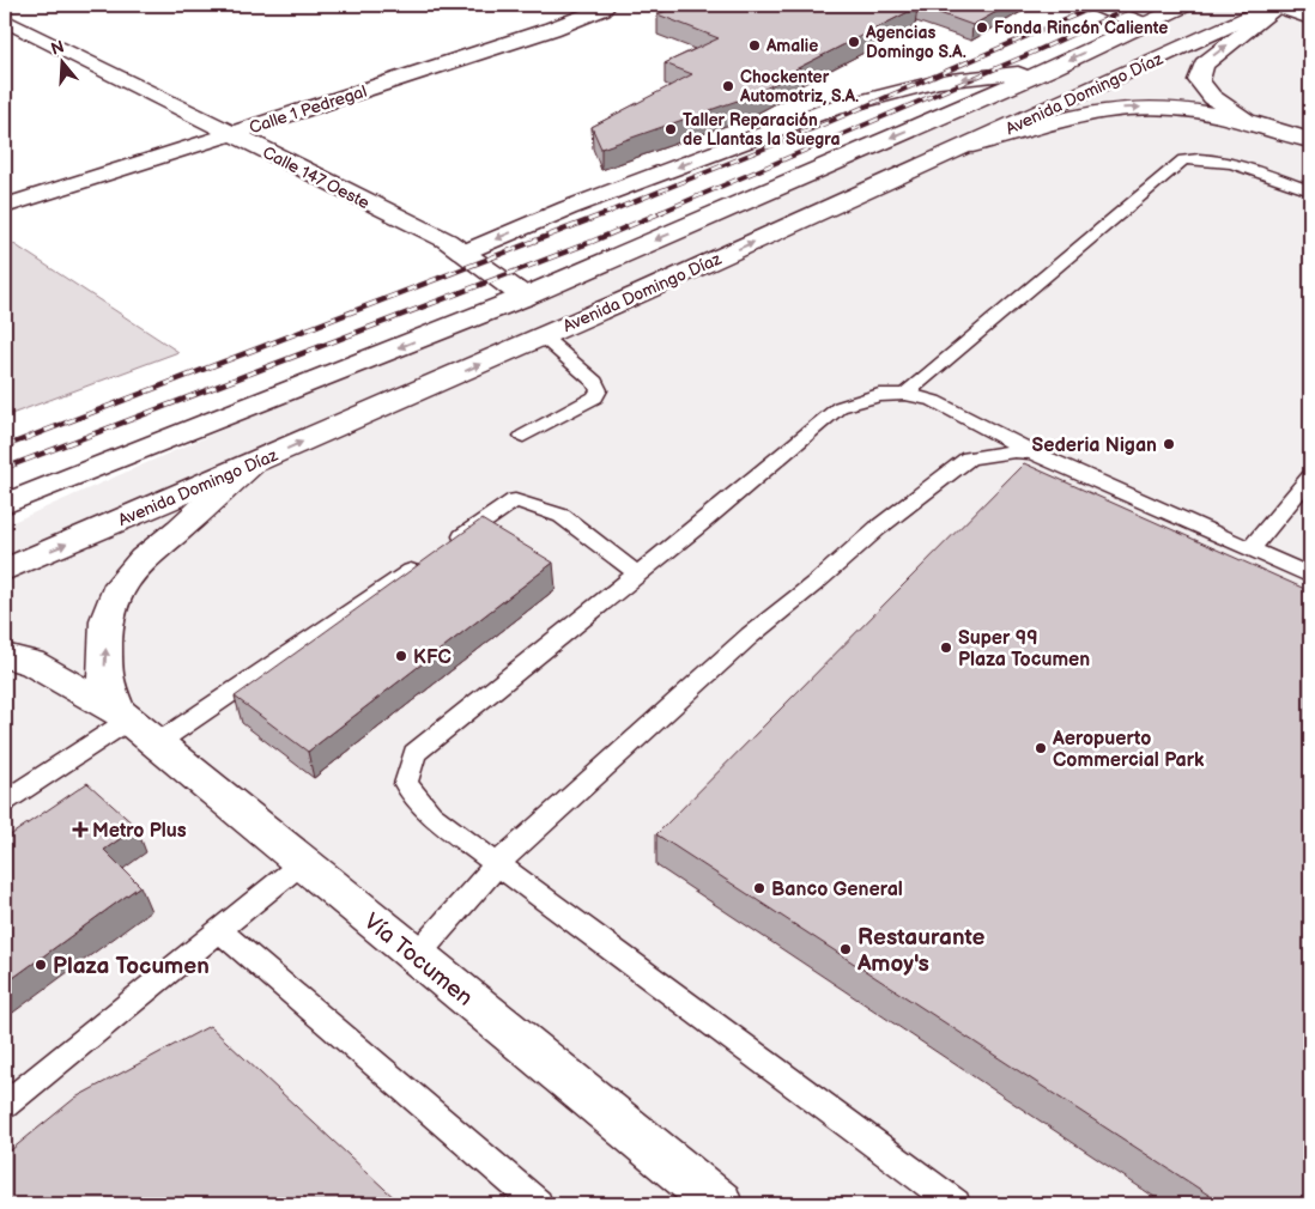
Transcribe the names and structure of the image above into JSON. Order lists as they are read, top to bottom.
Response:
{
  "streets": {
    "main road": [
      "Avenida Domingo Díaz",
      "Calle 1 Pedregal",
      "Calle 147 Oeste",
      "Vía Tocumen"
    ]
  },
  "crossings": [
    ["Avenida Domingo Díaz", "Calle 147 Oeste"],
    ["Calle 1 Pedregal", "Calle 147 Oeste"]
  ],
  "places": {
    "other": [
      "Fonda Rincón Caliente",
      "Agencias Domingo S.A.",
      "Amalie",
      "Chockenter Automotriz, S.A.",
      "Taller Reparación de Llantas la Suegra",
      "Sederia Nigan",
      "Super 99 Plaza Tocumen",
      "KFC",
      "Aeropuerto Commercial Park",
      "Banco General",
      "Restaurante Amoy's",
      "Plaza Tocumen"
    ],
    "health": ["Metro Plus"]
  },
  "north": "top"
}
